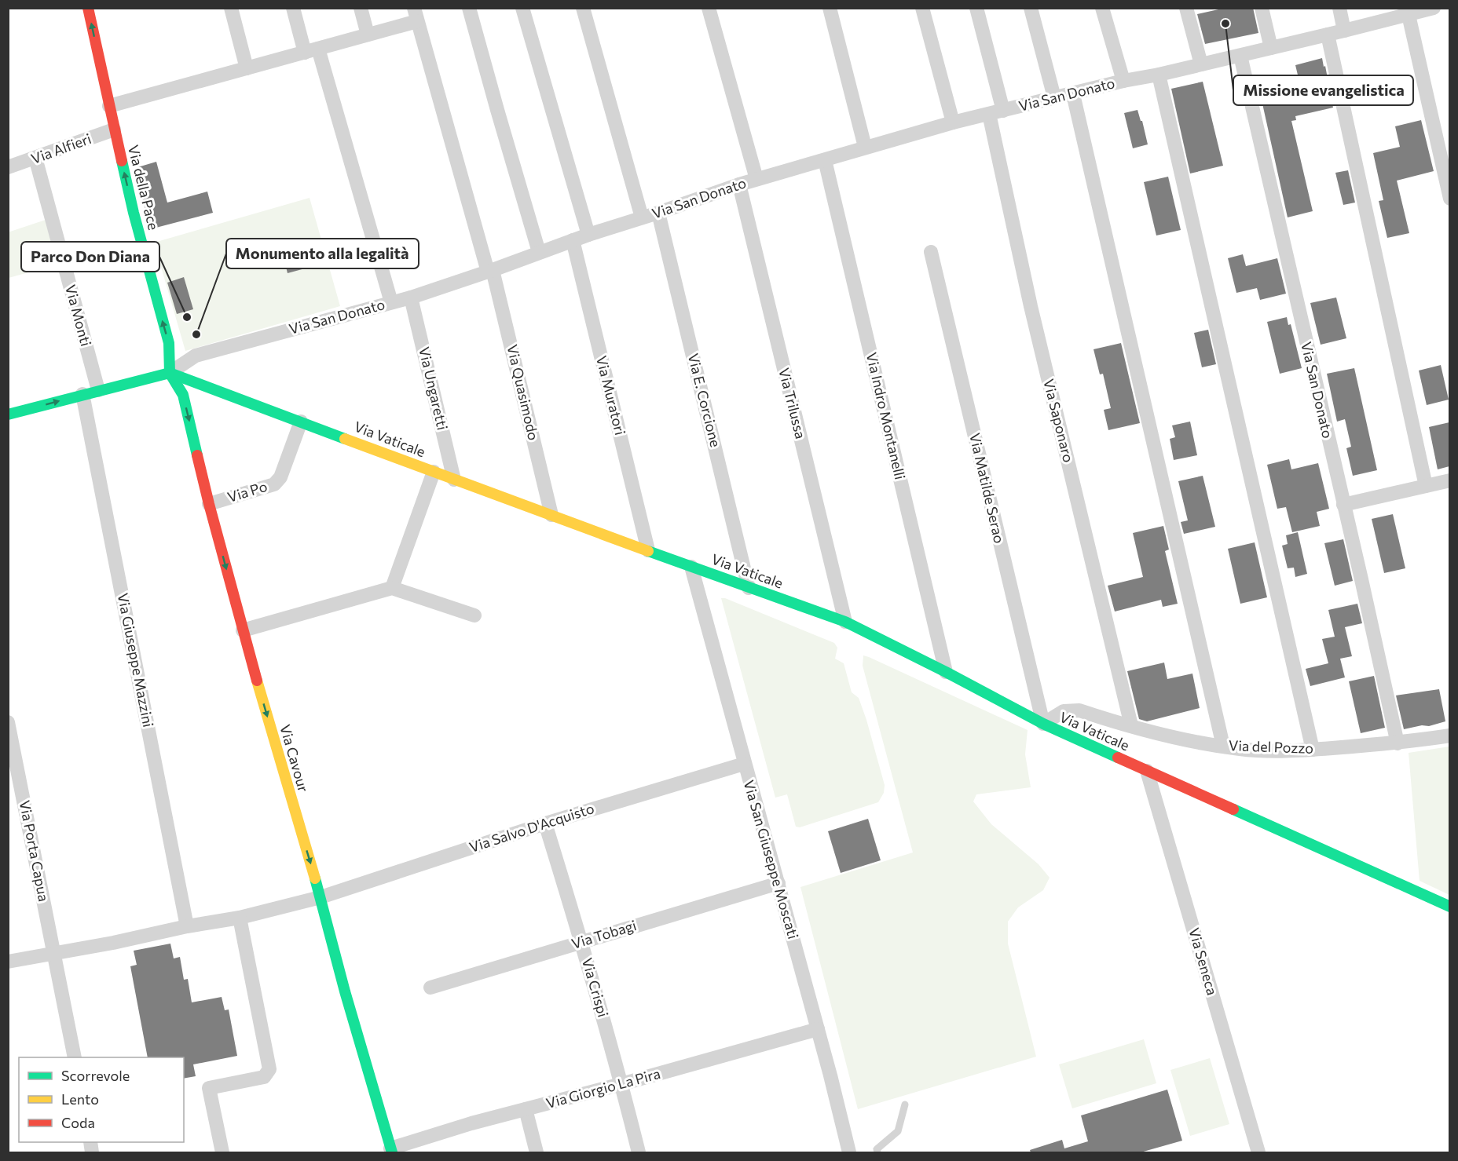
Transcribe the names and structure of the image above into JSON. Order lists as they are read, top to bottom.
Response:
{
  "streets": {
    "street": [
      "Via San Donato",
      "Via Alfieri",
      "Via della Pace",
      "Via Monti",
      "Via Ungaretti",
      "Via Quasimodo",
      "Via Muratori",
      "Via E. Corcione",
      "Via Trilussa",
      "Via Indro Montanelli",
      "Via Saponaro",
      "Via Vaticale",
      "Via Matilde Serao",
      "Via Po",
      "Via Giuseppe Mazzini",
      "Via del Pozzo",
      "Via Cavour",
      "Via Salvo D'Acquisto",
      "Via Porta Capua",
      "Via San Giuseppe Moscati",
      "Via Tobagi",
      "Via Seneca",
      "Via Crispi",
      "Via Giorgio La Pira"
    ]
  },
  "crossings": [
    ["Via San Donato", "Via della Pace"],
    ["Via San Donato", "Via Ungaretti"],
    ["Via San Donato", "Via Quasimodo"],
    ["Via San Donato", "Via Muratori"],
    ["Via San Donato", "Via E. Corcione"],
    ["Via San Donato", "Via Trilussa"],
    ["Via San Donato", "Via Indro Montanelli"],
    ["Via San Donato", "Via Saponaro"],
    ["Via San Donato", "Via Vaticale"],
    ["Via San Donato", "Via del Pozzo"],
    ["Via San Donato", "Via Cavour"],
    ["Via Alfieri", "Via della Pace"],
    ["Via Alfieri", "Via Monti"],
    ["Via della Pace", "Via Vaticale"],
    ["Via della Pace", "Via Cavour"],
    ["Via Ungaretti", "Via Vaticale"],
    ["Via Quasimodo", "Via Vaticale"],
    ["Via Muratori", "Via Vaticale"],
    ["Via E. Corcione", "Via Vaticale"],
    ["Via Trilussa", "Via Vaticale"],
    ["Via Indro Montanelli", "Via Vaticale"],
    ["Via Saponaro", "Via del Pozzo"],
    ["Via Vaticale", "Via Matilde Serao"],
    ["Via Vaticale", "Via Po"],
    ["Via Vaticale", "Via del Pozzo"],
    ["Via Vaticale", "Via Cavour"],
    ["Via Vaticale", "Via San Giuseppe Moscati"],
    ["Via Vaticale", "Via Seneca"],
    ["Via Matilde Serao", "Via del Pozzo"],
    ["Via Po", "Via Cavour"],
    ["Via Giuseppe Mazzini", "Via Salvo D'Acquisto"],
    ["Via Cavour", "Via Salvo D'Acquisto"],
    ["Via Cavour", "Via Giorgio La Pira"],
    ["Via Salvo D'Acquisto", "Via Porta Capua"],
    ["Via Salvo D'Acquisto", "Via San Giuseppe Moscati"],
    ["Via Salvo D'Acquisto", "Via Crispi"],
    ["Via San Giuseppe Moscati", "Via Tobagi"],
    ["Via San Giuseppe Moscati", "Via Giorgio La Pira"],
    ["Via Tobagi", "Via Crispi"],
    ["Via Crispi", "Via Giorgio La Pira"]
  ],
  "one_way": ["Via della Pace", "Via Cavour"],
  "places": ["Missione evangelistica", "Parco Don Diana", "Monumento alla legalità"],
  "legend": ["Scorrevole", "Lento", "Coda"]
}
